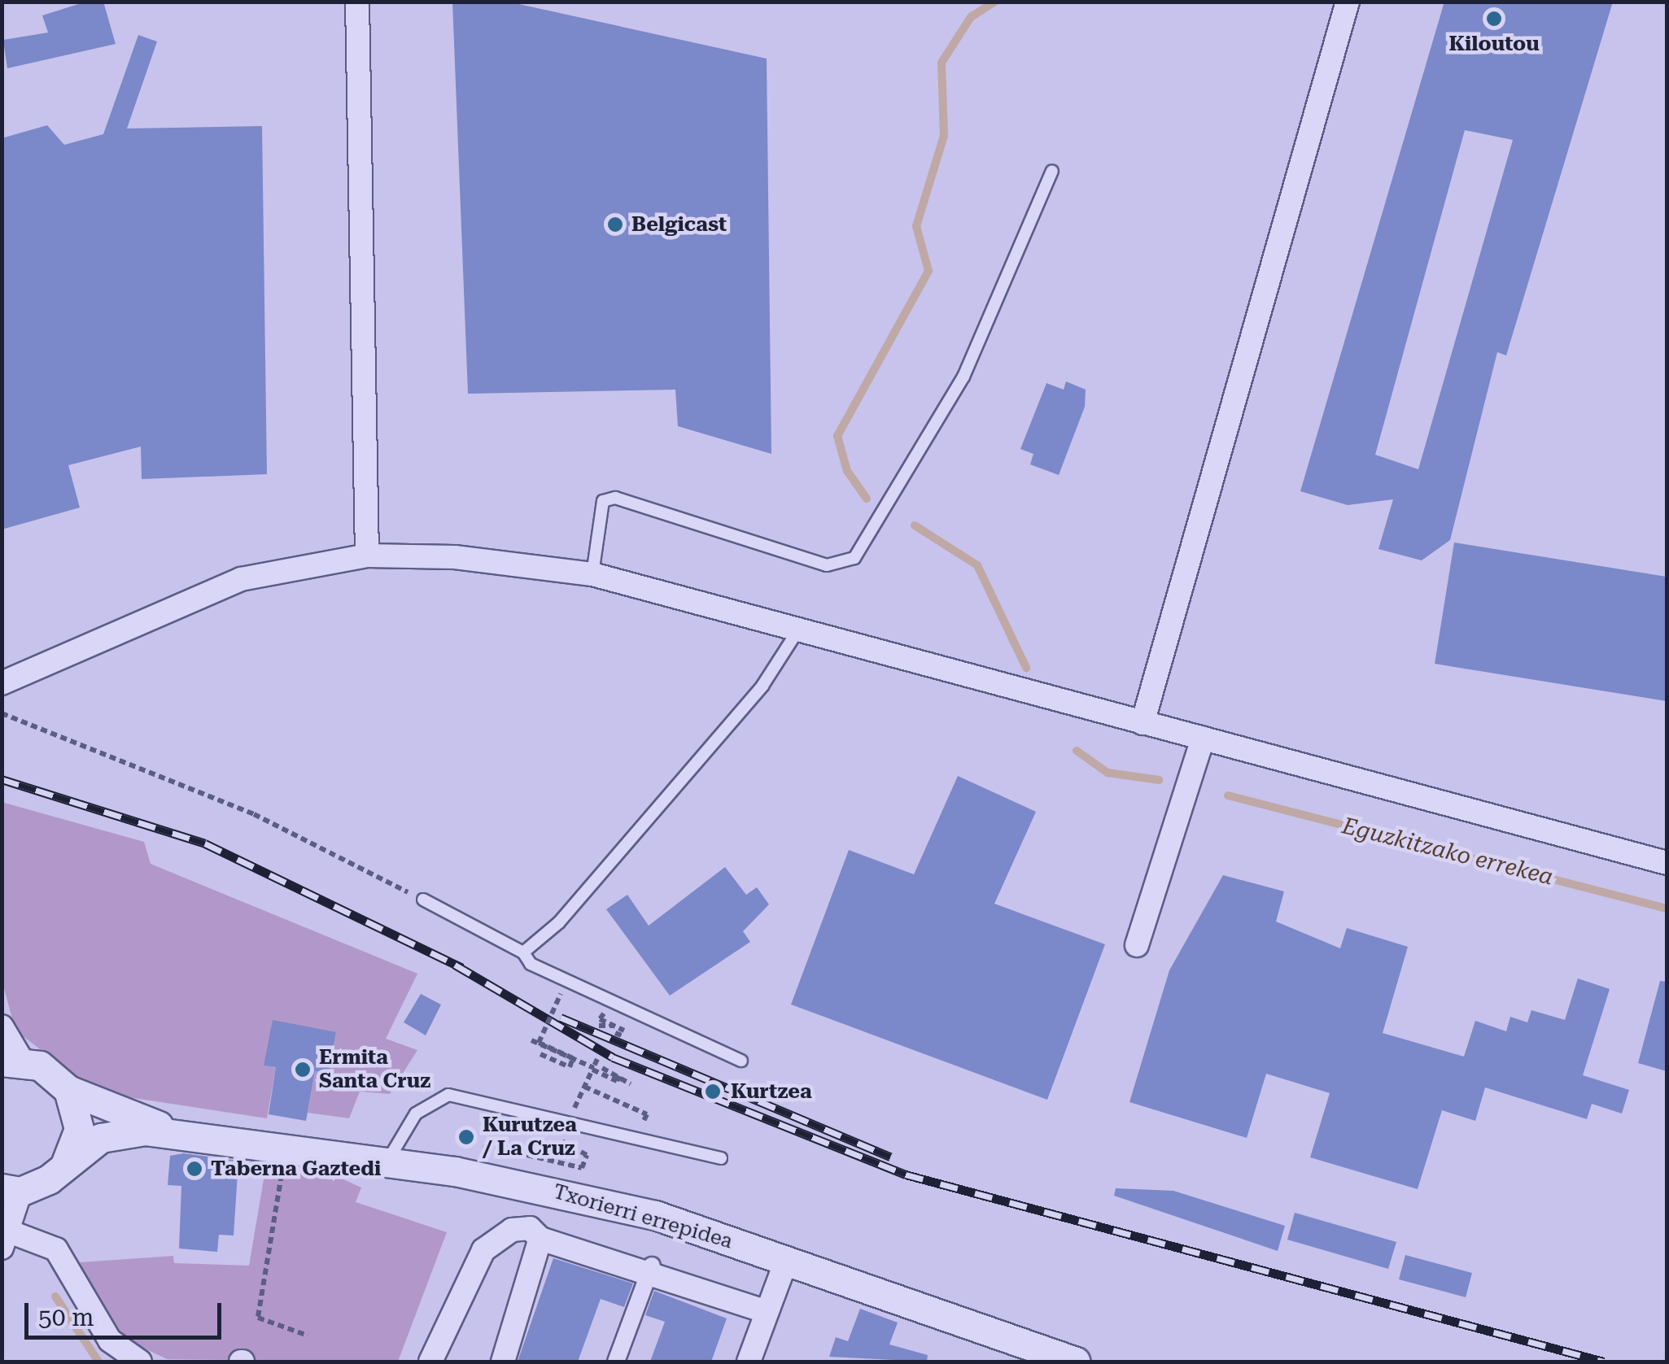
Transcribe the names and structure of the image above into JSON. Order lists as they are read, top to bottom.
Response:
{
  "streets": {
    "street": ["Txorierri errepidea"]
  },
  "water": ["Eguzkitzako errekea"],
  "places": [
    "Kiloutou",
    "Belgicast",
    "Ermita Santa Cruz",
    "Kurtzea",
    "Kurutzea / La Cruz",
    "Taberna Gaztedi"
  ],
  "scale_bar": "50 m"
}
